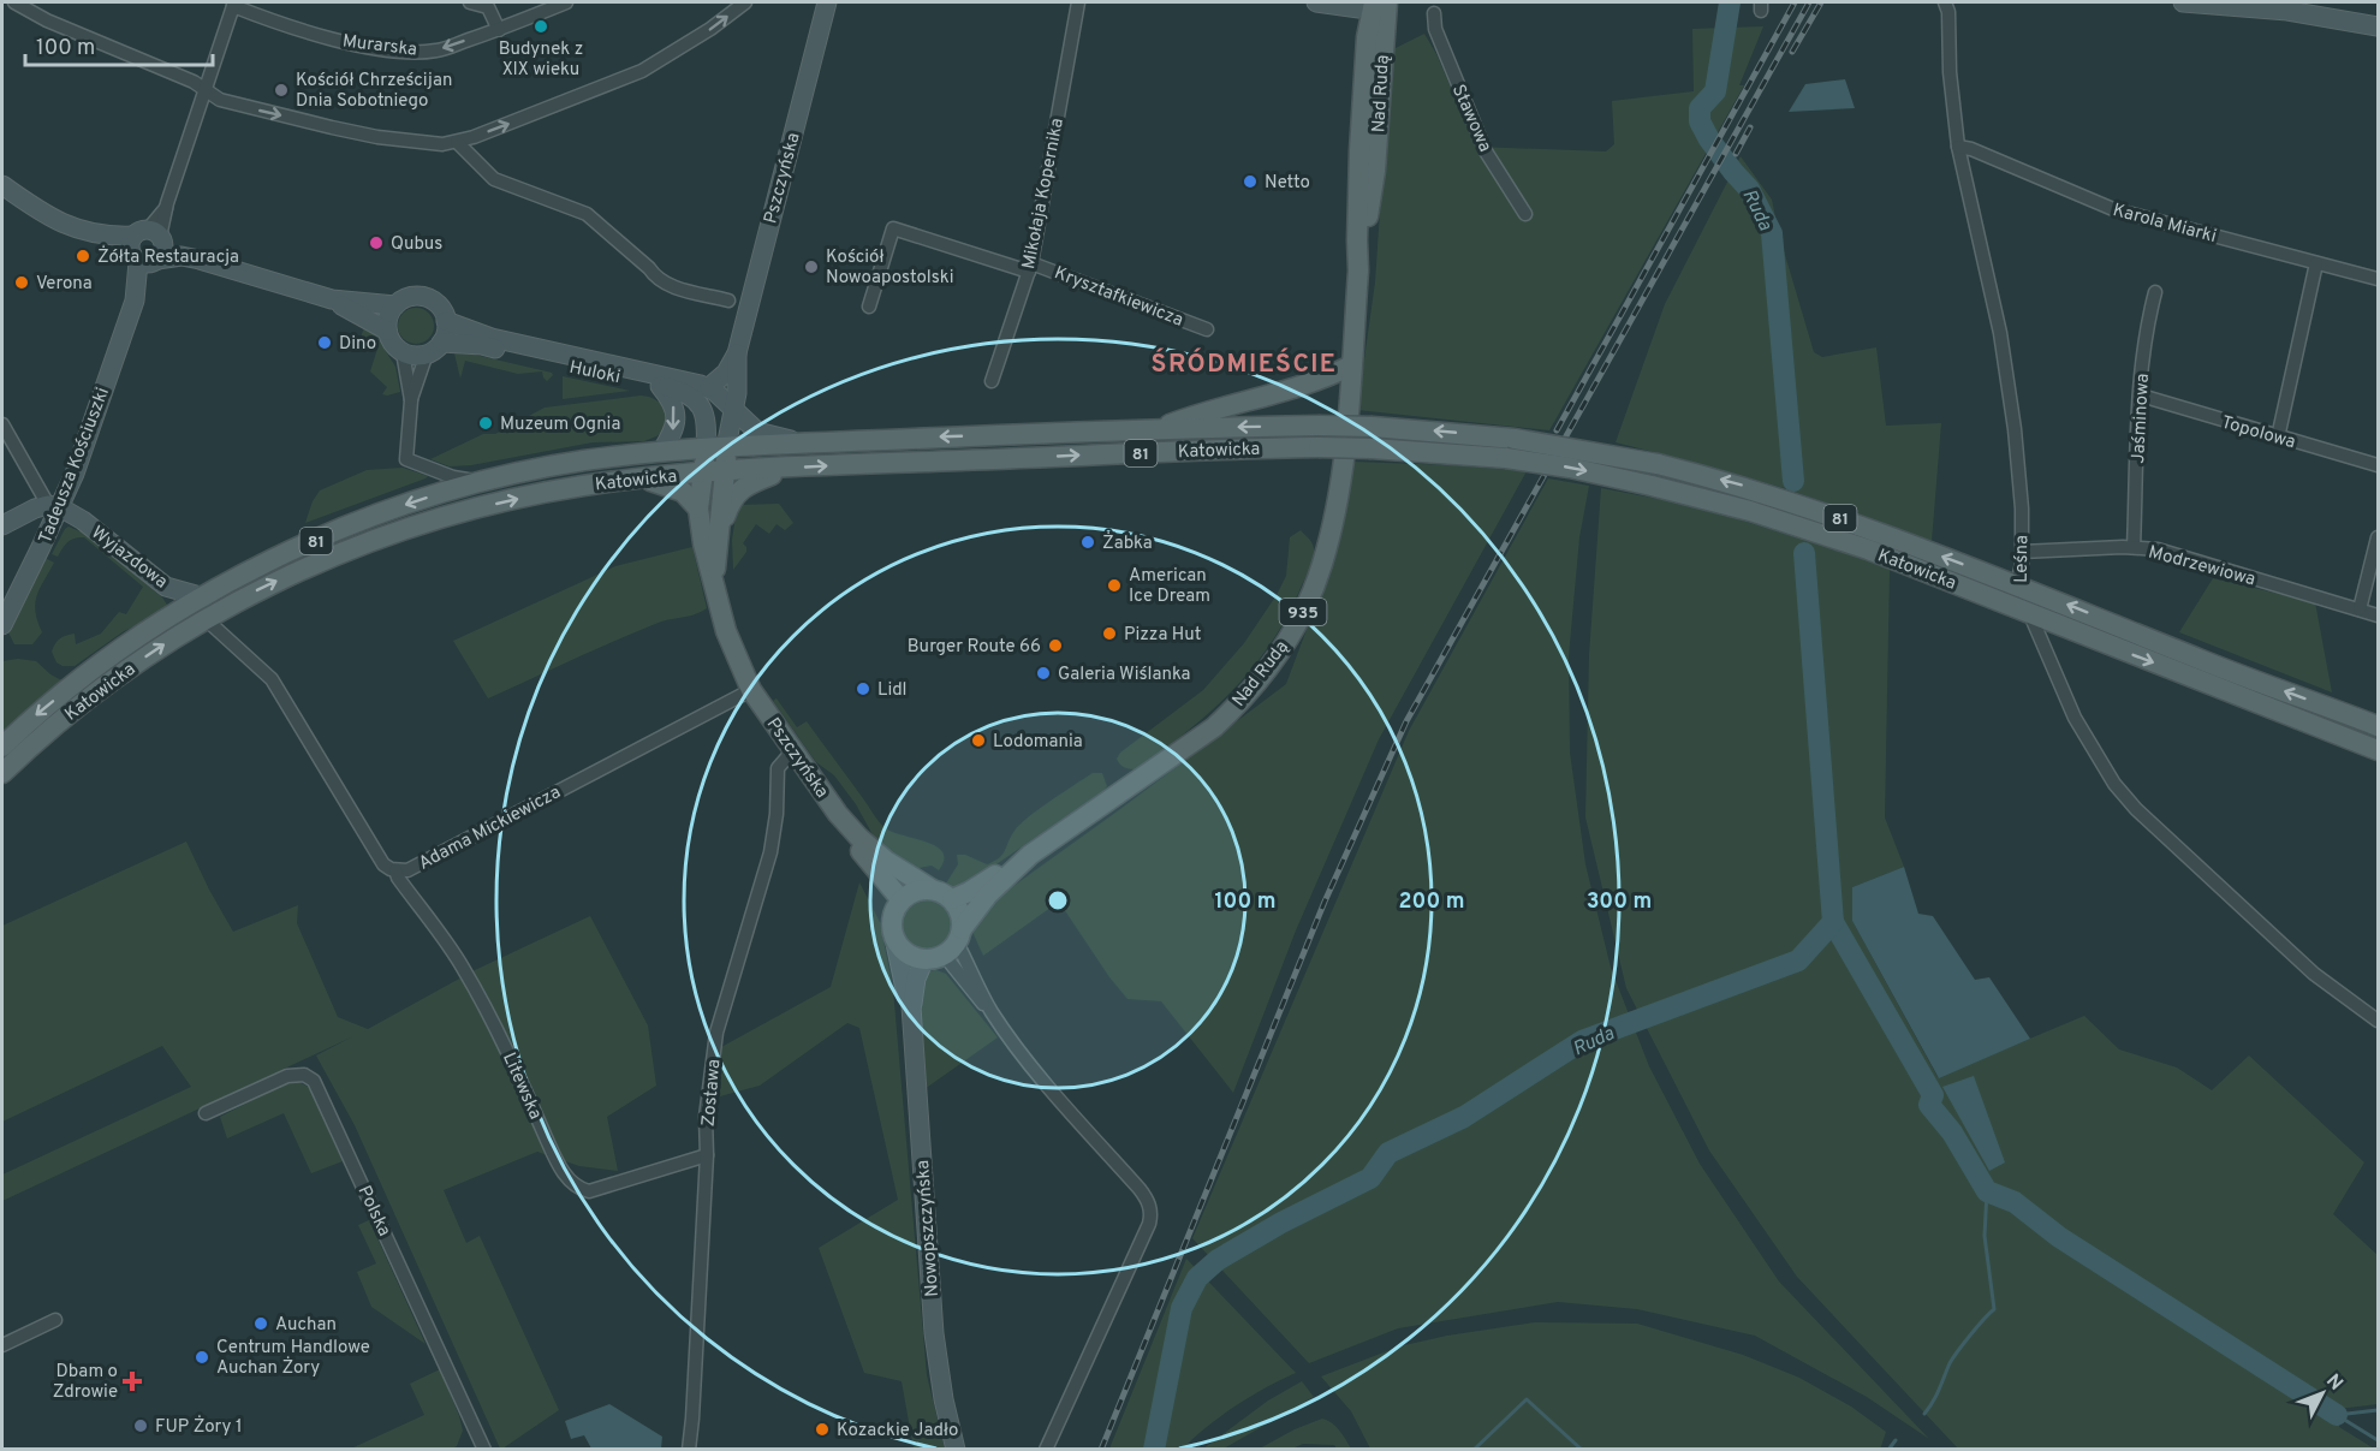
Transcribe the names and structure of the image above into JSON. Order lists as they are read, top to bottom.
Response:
{
  "streets": {
    "main road": [
      "Nad Rudą",
      "Pszczyńska",
      "Katowicka",
      "81",
      "935"
    ],
    "street": [
      "Murarska",
      "Stawowa",
      "Mikołaja Kopernika",
      "Karola Miarki",
      "Krysztafkiewicza",
      "Huloki",
      "Jaśminowa",
      "Topolowa",
      "Tadeusza Kościuszki",
      "Wyjazdowa",
      "Leśna",
      "Modrzewiowa",
      "Adama Mickiewicza",
      "Litewska",
      "Zostawa",
      "Polska",
      "Nowopszczyńska"
    ]
  },
  "crossings": [
    ["Nad Rudą", "Pszczyńska"],
    ["Nad Rudą", "935"],
    ["Nad Rudą", "Nowopszczyńska"],
    ["Pszczyńska", "Huloki"],
    ["Pszczyńska", "Katowicka"],
    ["Pszczyńska", "935"],
    ["Pszczyńska", "Adama Mickiewicza"],
    ["Pszczyńska", "Zostawa"],
    ["Pszczyńska", "Nowopszczyńska"],
    ["Mikołaja Kopernika", "Krysztafkiewicza"],
    ["Karola Miarki", "Leśna"],
    ["Huloki", "Katowicka"],
    ["Jaśminowa", "Topolowa"],
    ["Jaśminowa", "Modrzewiowa"],
    ["Katowicka", "Wyjazdowa"],
    ["Katowicka", "Leśna"],
    ["Katowicka", "Adama Mickiewicza"],
    ["Tadeusza Kościuszki", "Wyjazdowa"],
    ["Leśna", "Modrzewiowa"],
    ["935", "Nowopszczyńska"],
    ["Adama Mickiewicza", "Litewska"],
    ["Litewska", "Zostawa"]
  ],
  "districts": ["ŚRÓDMIEŚCIE"],
  "water": ["Ruda"],
  "places": {
    "other": [
      "Budynek z XIX wieku",
      "Kościół Chrześcijan Dnia Sobotniego",
      "Netto",
      "Qubus",
      "Żółta Restauracja",
      "Kościół Nowoapostolski",
      "Verona",
      "Dino",
      "Muzeum Ognia",
      "Żabka",
      "American Ice Dream",
      "Pizza Hut",
      "Burger Route 66",
      "Galeria Wiślanka",
      "Lidl",
      "Lodomania",
      "Auchan",
      "Centrum Handlowe Auchan Żory",
      "FUP Żory 1",
      "Kozackie Jadło"
    ],
    "health": ["Dbam o Zdrowie"]
  },
  "scale_bar": "100 m",
  "north": "top right",
  "rings": ["100 m", "200 m", "300 m"]
}
